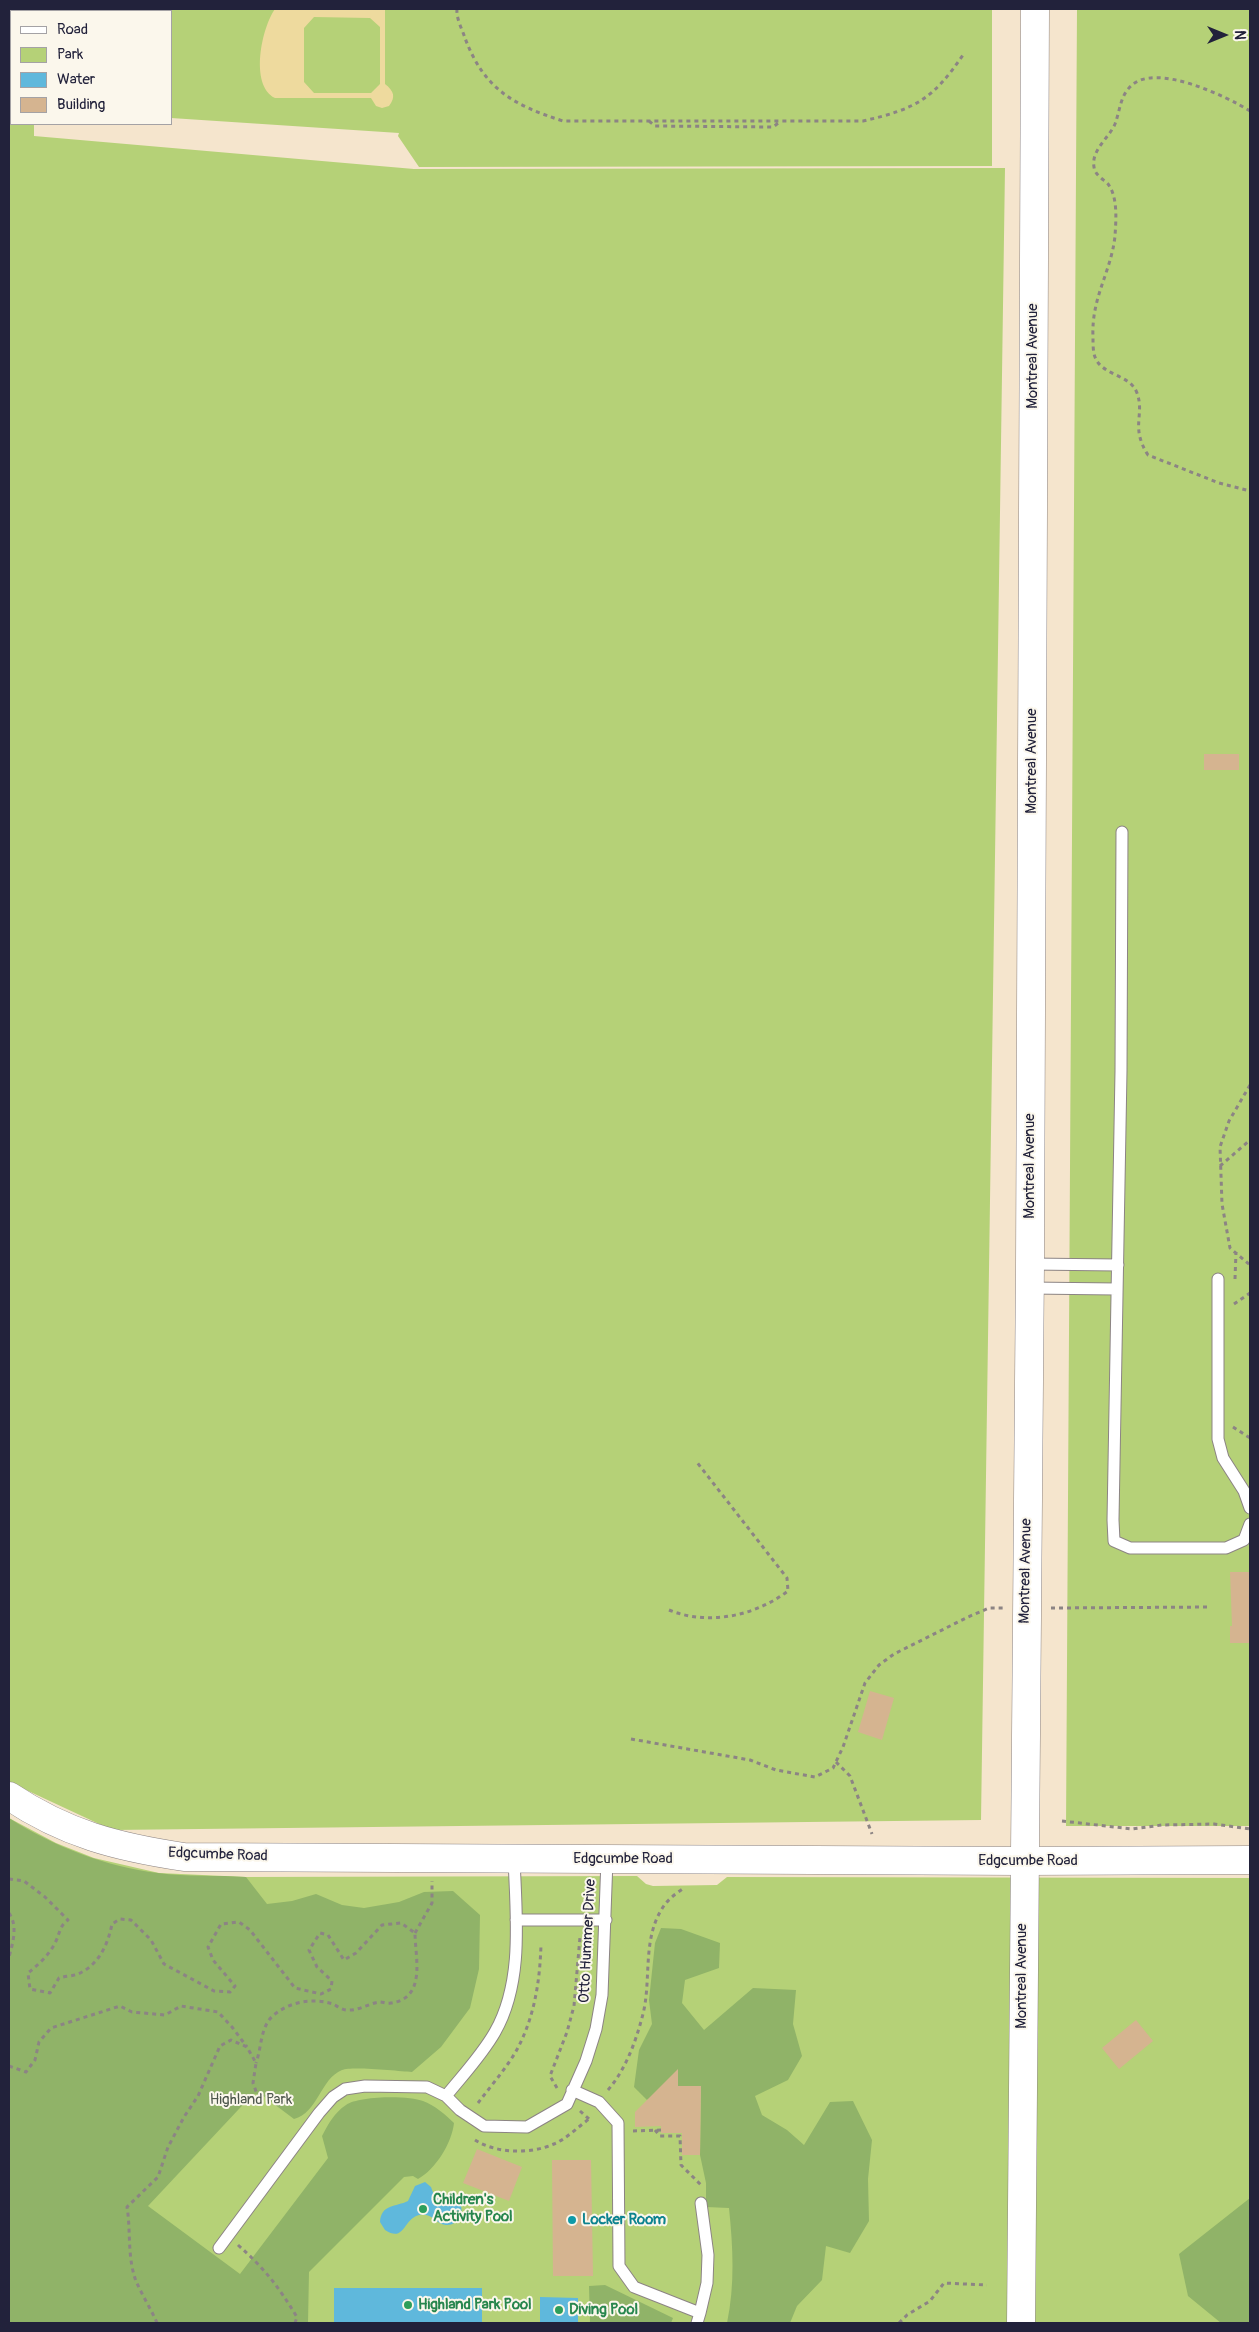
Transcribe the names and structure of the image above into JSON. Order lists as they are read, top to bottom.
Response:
{
  "streets": {
    "main road": ["Montreal Avenue", "Edgcumbe Road"],
    "lane": ["Otto Hummer Drive"]
  },
  "crossings": [
    ["Montreal Avenue", "Edgcumbe Road"],
    ["Edgcumbe Road", "Otto Hummer Drive"]
  ],
  "parks": ["Highland Park"],
  "places": [
    "Children's Activity Pool",
    "Locker Room",
    "Highland Park Pool",
    "Diving Pool"
  ],
  "legend": [
    "Road",
    "Park",
    "Water",
    "Building"
  ],
  "north": "right"
}
